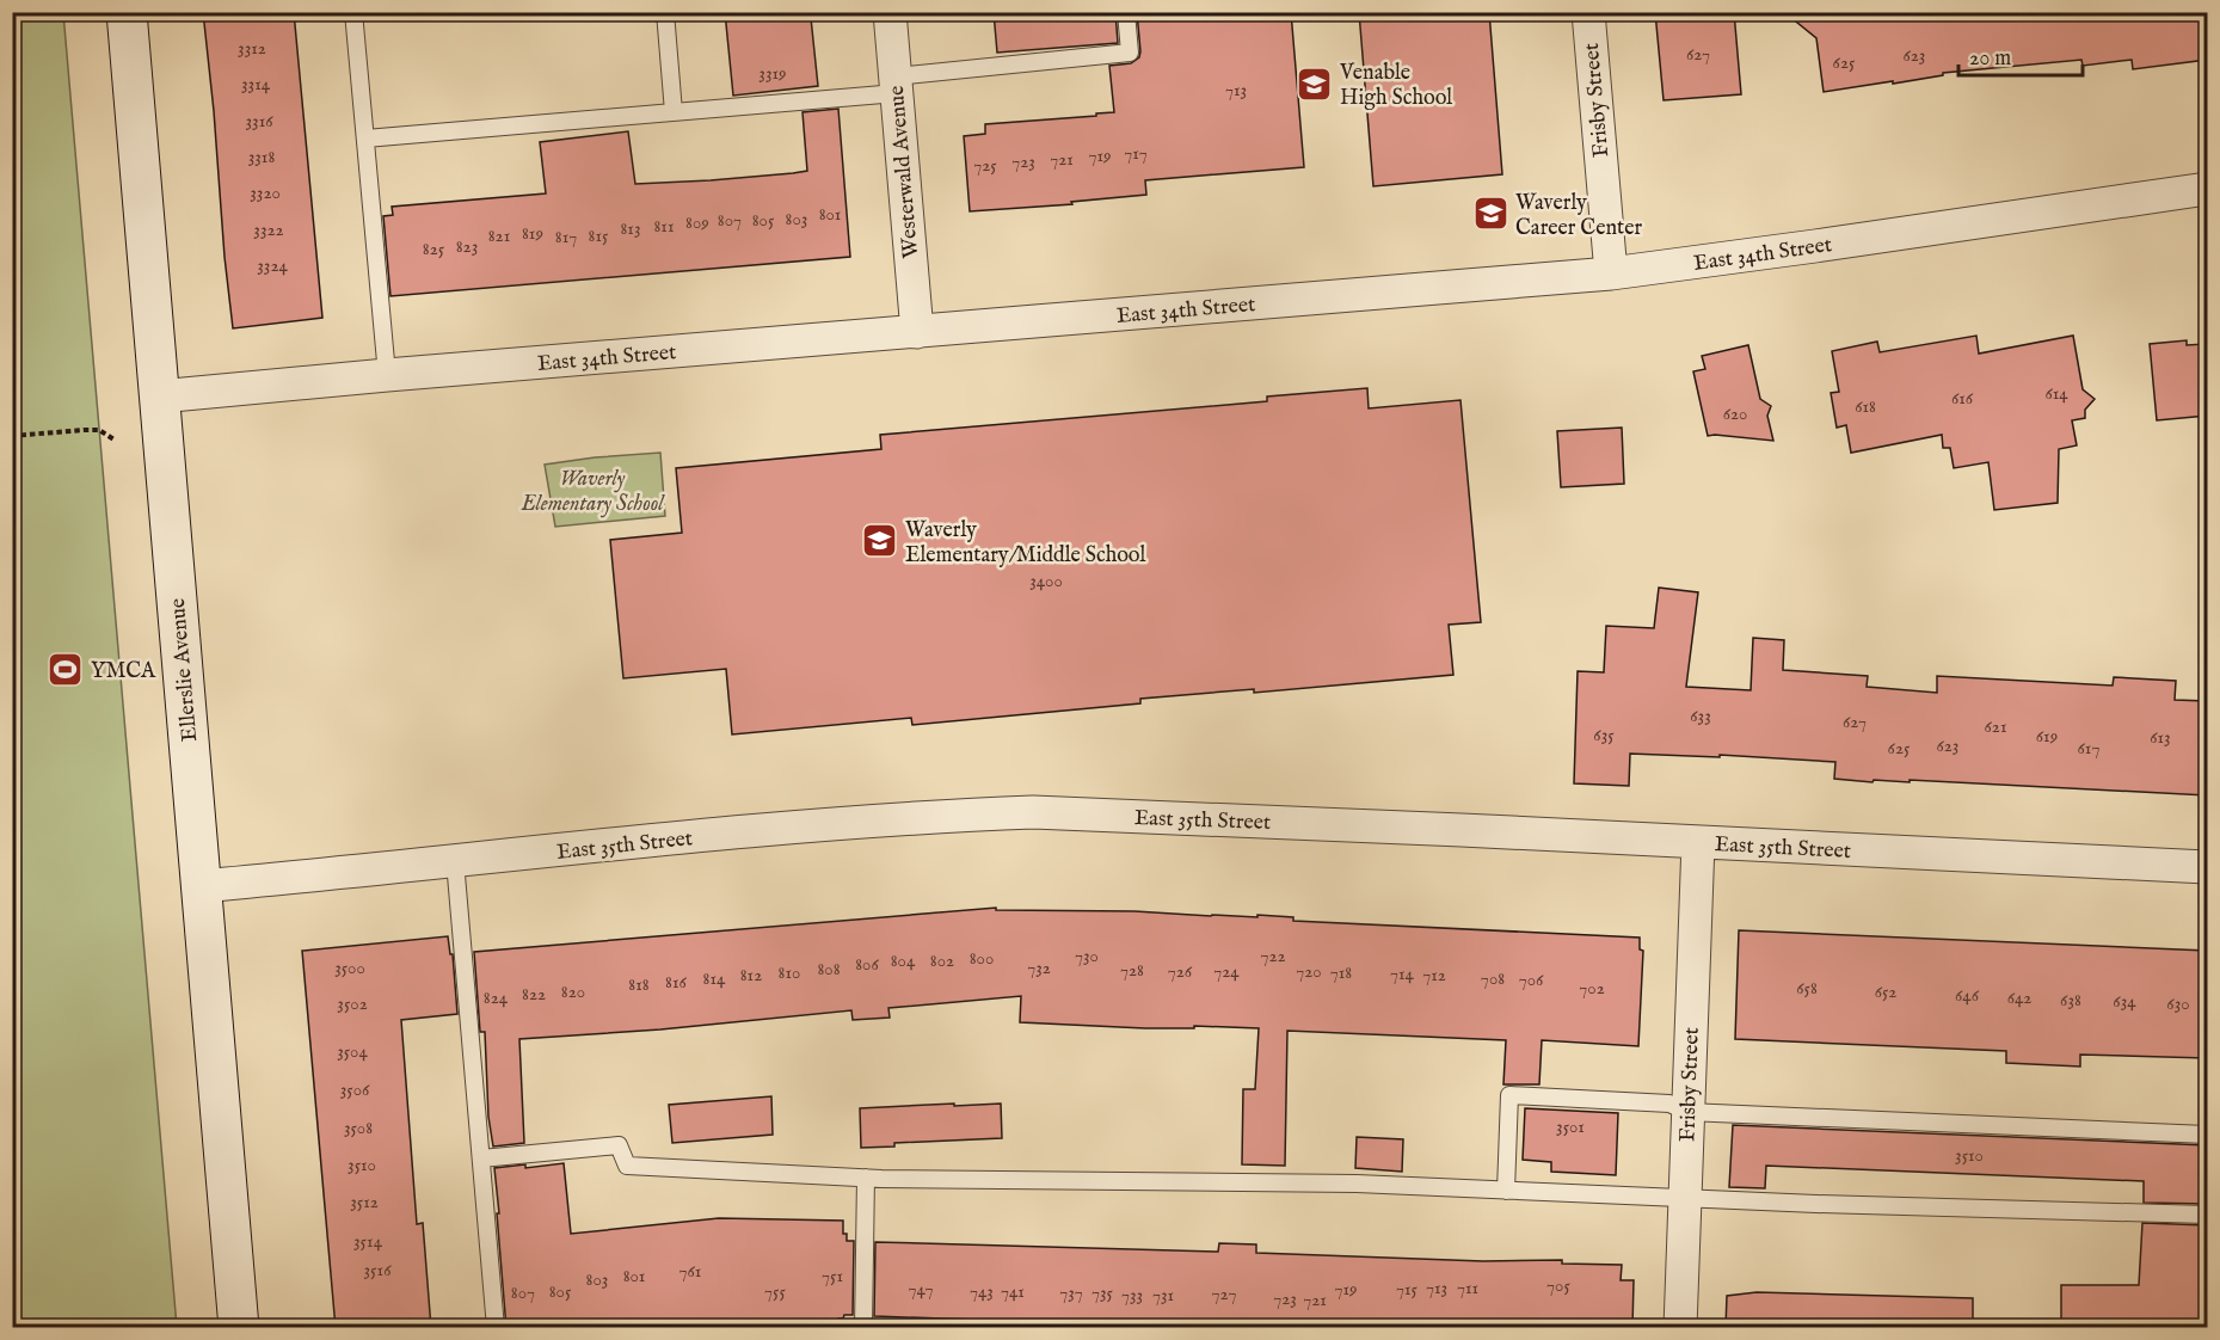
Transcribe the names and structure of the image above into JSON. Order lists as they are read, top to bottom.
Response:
{
  "streets": {
    "street": [
      "Frisby Street",
      "Westerwald Avenue",
      "East 34th Street",
      "Ellerslie Avenue",
      "East 35th Street"
    ]
  },
  "crossings": [
    ["Frisby Street", "East 34th Street"],
    ["Frisby Street", "East 35th Street"],
    ["Westerwald Avenue", "East 34th Street"],
    ["East 34th Street", "Ellerslie Avenue"],
    ["Ellerslie Avenue", "East 35th Street"]
  ],
  "parks": ["Waverly Elementary School"],
  "places": {
    "school or university": ["Venable High School", "Waverly Career Center", "Waverly Elementary/Middle School"],
    "sports": ["YMCA"]
  },
  "house_numbers": [
    "3312",
    "627",
    "623",
    "625",
    "3319",
    "3314",
    "713",
    "3316",
    "717",
    "719",
    "3318",
    "721",
    "723",
    "725",
    "3320",
    "801",
    "803",
    "807",
    "805",
    "809",
    "811",
    "813",
    "3322",
    "819",
    "821",
    "815",
    "817",
    "823",
    "825",
    "3324",
    "614",
    "616",
    "618",
    "620",
    "3400",
    "633",
    "627",
    "621",
    "635",
    "619",
    "613",
    "623",
    "625",
    "617",
    "730",
    "722",
    "800",
    "804",
    "802",
    "806",
    "3500",
    "732",
    "808",
    "728",
    "726",
    "724",
    "720",
    "810",
    "718",
    "714",
    "812",
    "712",
    "814",
    "708",
    "706",
    "816",
    "818",
    "702",
    "658",
    "820",
    "652",
    "822",
    "646",
    "824",
    "642",
    "638",
    "634",
    "3502",
    "630",
    "3504",
    "3506",
    "3501",
    "3508",
    "3510",
    "3510",
    "3512",
    "3514",
    "3516",
    "761",
    "801",
    "751",
    "803",
    "705",
    "713",
    "711",
    "747",
    "719",
    "715",
    "805",
    "755",
    "743",
    "741",
    "807",
    "737",
    "735",
    "727",
    "733",
    "731",
    "723",
    "721"
  ],
  "scale_bar": "20 m"
}
